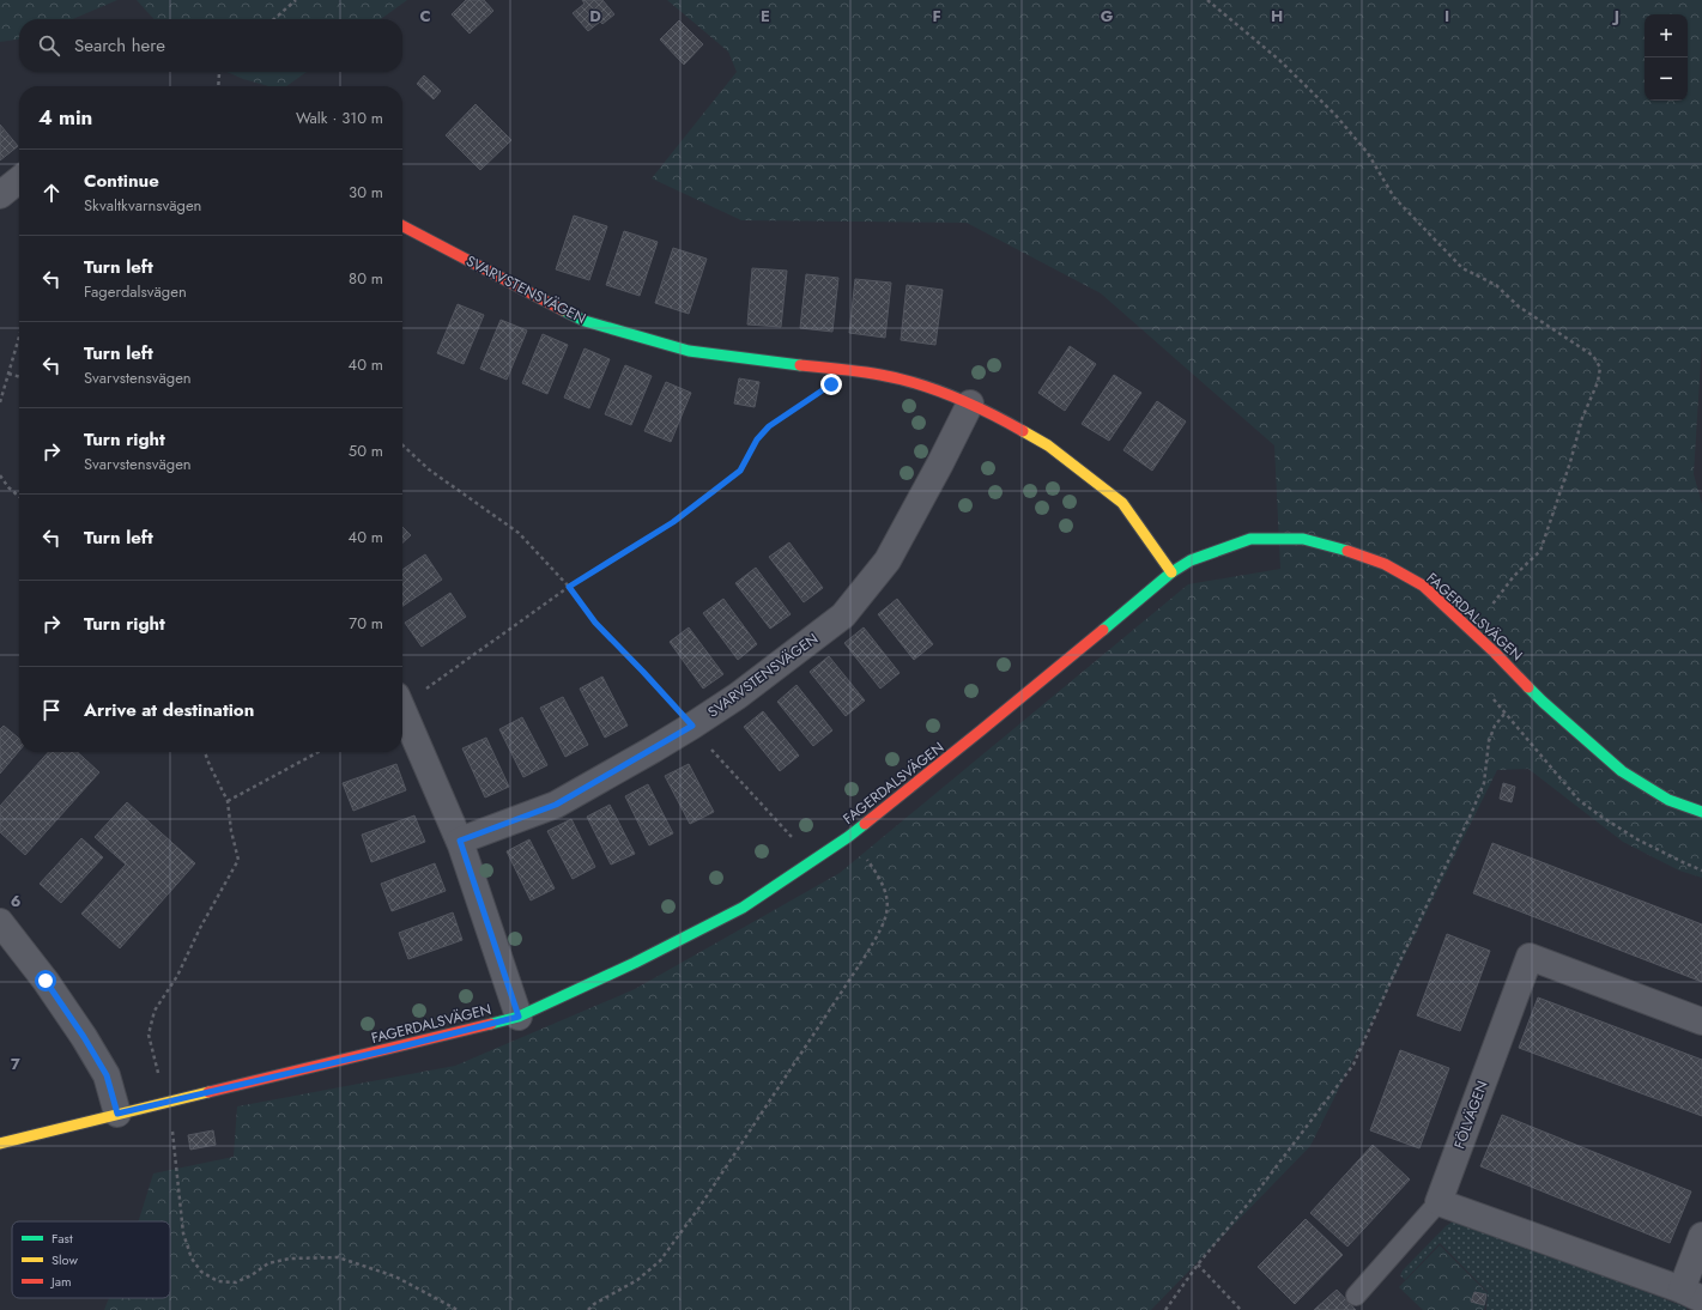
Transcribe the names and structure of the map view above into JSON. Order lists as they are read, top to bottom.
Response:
{
  "streets": {
    "street": ["SVARVSTENSVÄGEN", "FAGERDALSVÄGEN", "FÖLVÄGEN"]
  },
  "crossings": [
    ["SVARVSTENSVÄGEN", "FAGERDALSVÄGEN"]
  ],
  "legend": ["Fast", "Slow", "Jam"],
  "page": {
    "map_buttons": ["+", "−"],
    "search": "Search here",
    "heading": ["4 min", "Walk · 310 m"],
    "list": [
      ["Continue", "Skvaltkvarnsvägen", "30 m"],
      ["Turn left", "Fagerdalsvägen", "80 m"],
      ["Turn left", "Svarvstensvägen", "40 m"],
      ["Turn right", "Svarvstensvägen", "50 m"],
      ["Turn left", "40 m"],
      ["Turn right", "70 m"],
      "Arrive at destination"
    ]
  },
  "grid": {
    "columns": [
      "C",
      "D",
      "E",
      "F",
      "G",
      "H",
      "I",
      "J"
    ],
    "rows": ["6", "7"]
  }
}
